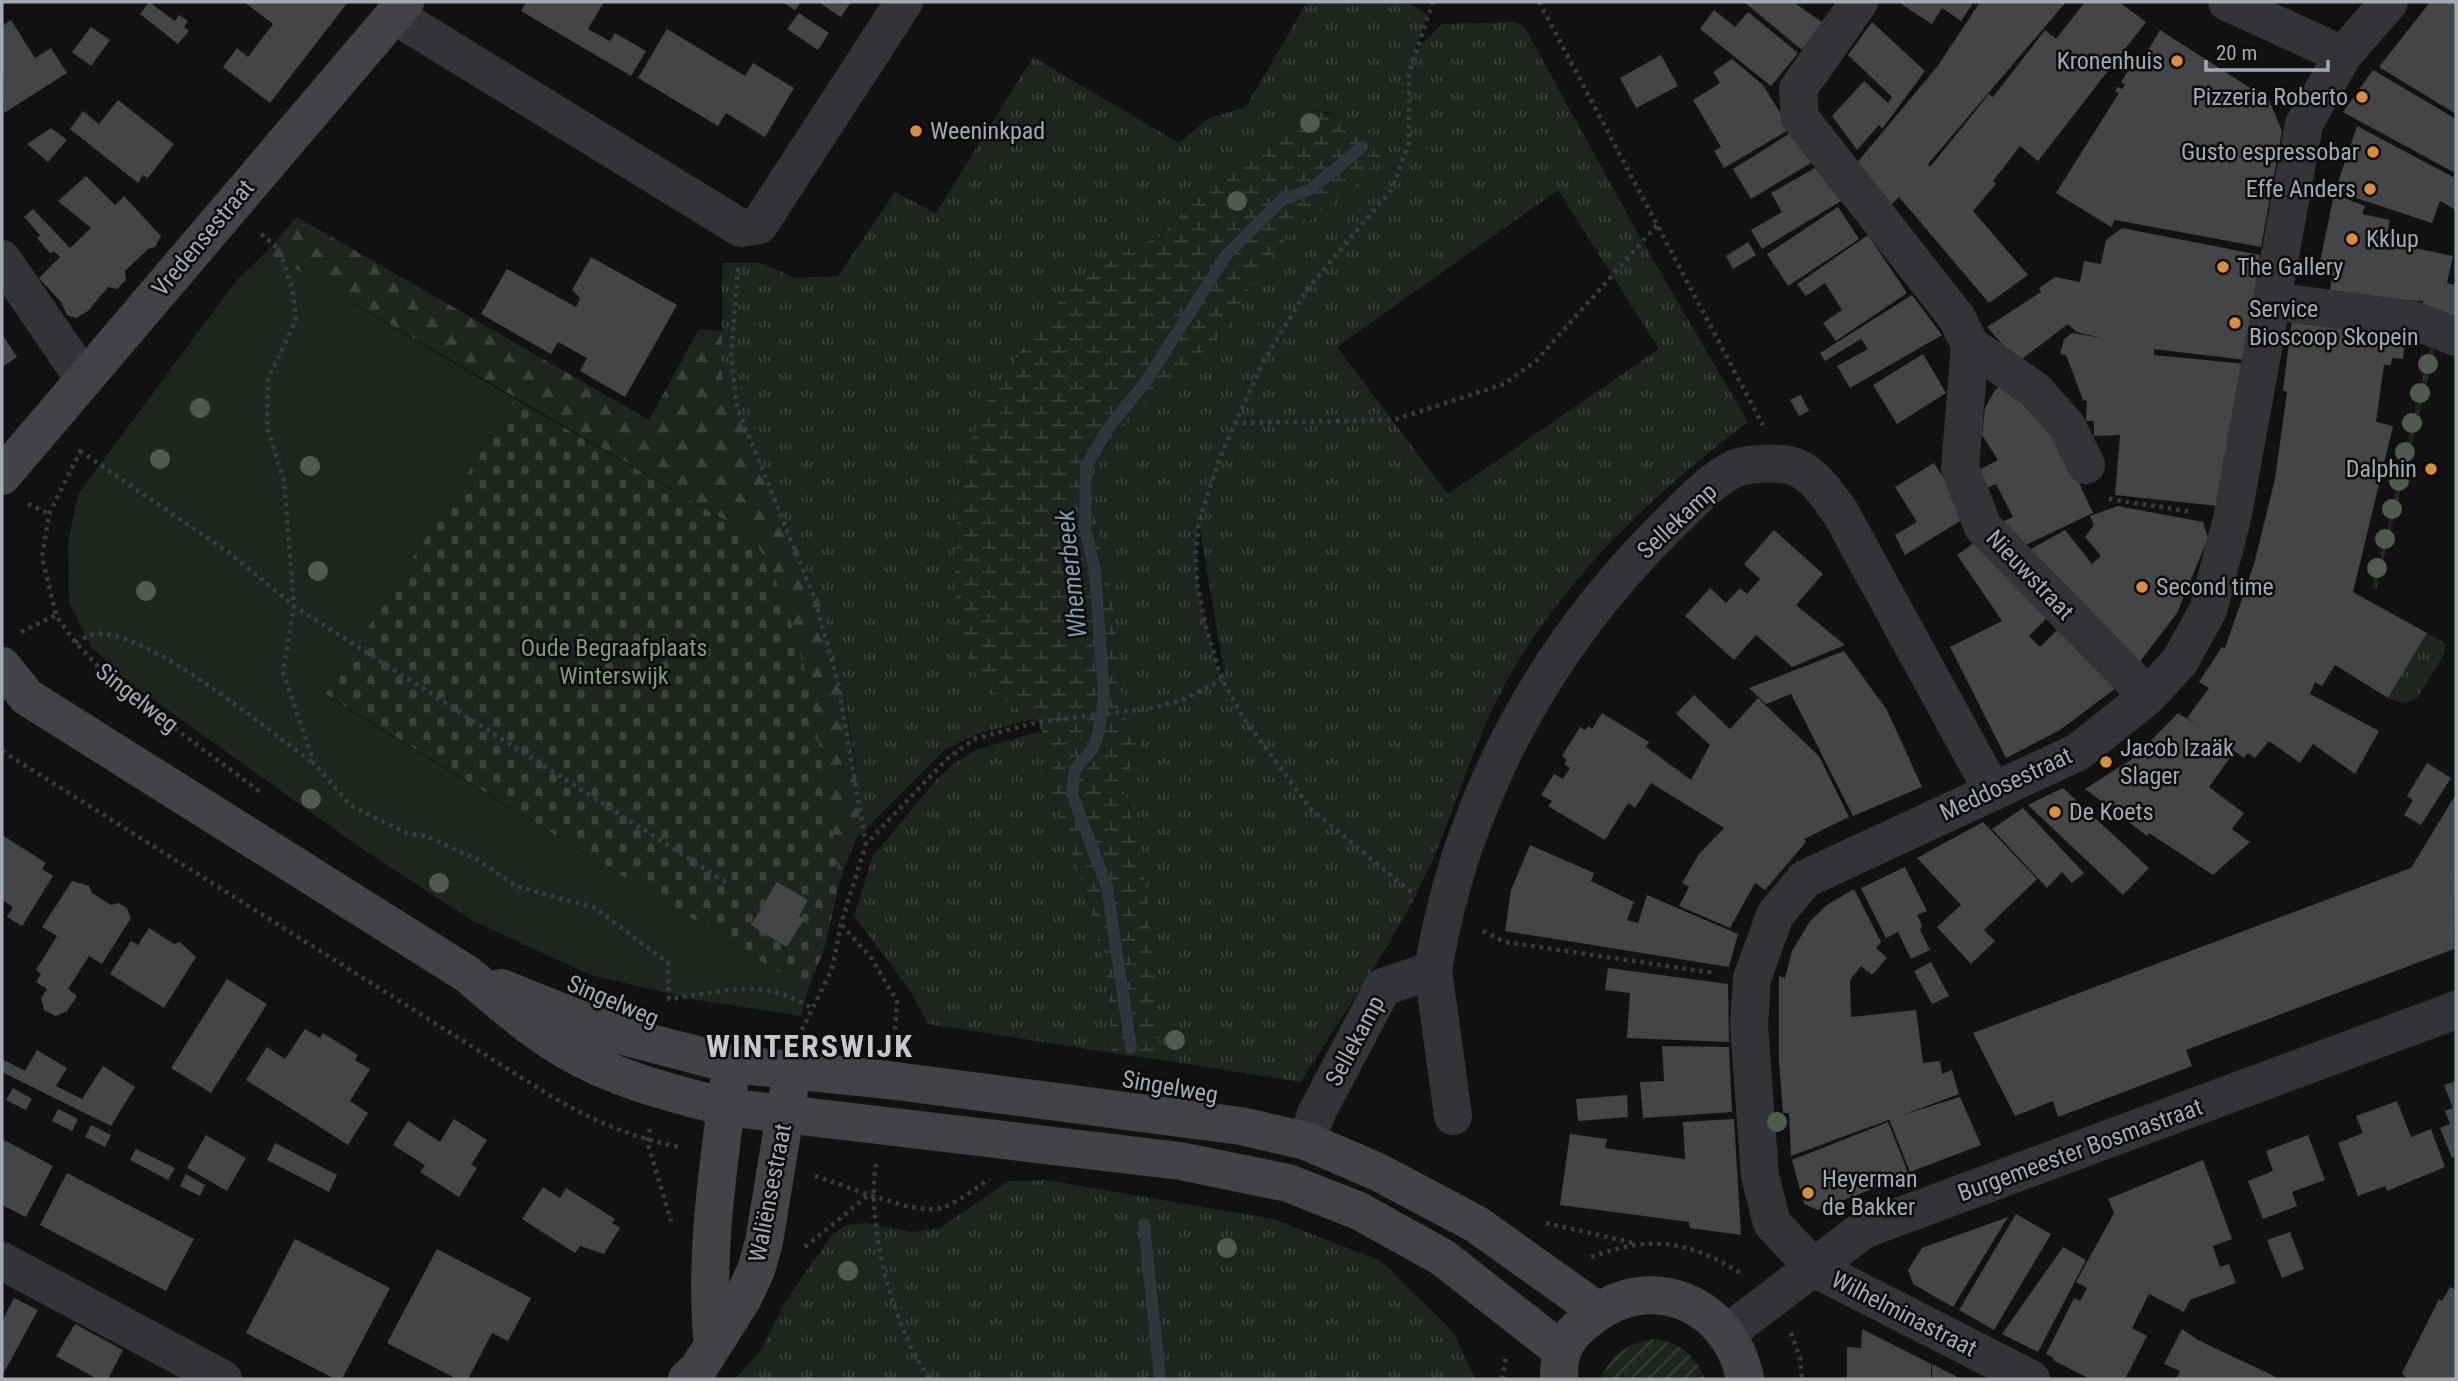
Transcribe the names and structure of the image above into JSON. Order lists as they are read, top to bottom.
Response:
{
  "streets": {
    "main road": ["Vredensestraat", "Singelweg", "Waliënsestraat"],
    "street": [
      "Sellekamp",
      "Nieuwstraat",
      "Meddosestraat",
      "Burgemeester Bosmastraat",
      "Wilhelminastraat"
    ]
  },
  "crossings": [
    ["Sellekamp", "Singelweg"],
    ["Nieuwstraat", "Meddosestraat"],
    ["Singelweg", "Waliënsestraat"],
    ["Meddosestraat", "Burgemeester Bosmastraat"],
    ["Meddosestraat", "Wilhelminastraat"],
    ["Burgemeester Bosmastraat", "Wilhelminastraat"]
  ],
  "districts": ["WINTERSWIJK"],
  "water": ["Whemerbeek"],
  "parks": ["Oude Begraafplaats Winterswijk"],
  "places": [
    "Kronenhuis",
    "Pizzeria Roberto",
    "Weeninkpad",
    "Gusto espressobar",
    "Effe Anders",
    "Kklup",
    "The Gallery",
    "Service Bioscoop Skopein",
    "Dalphin",
    "Second time",
    "Jacob Izaäk Slager",
    "De Koets",
    "Heyerman de Bakker"
  ],
  "scale_bar": "20 m"
}
